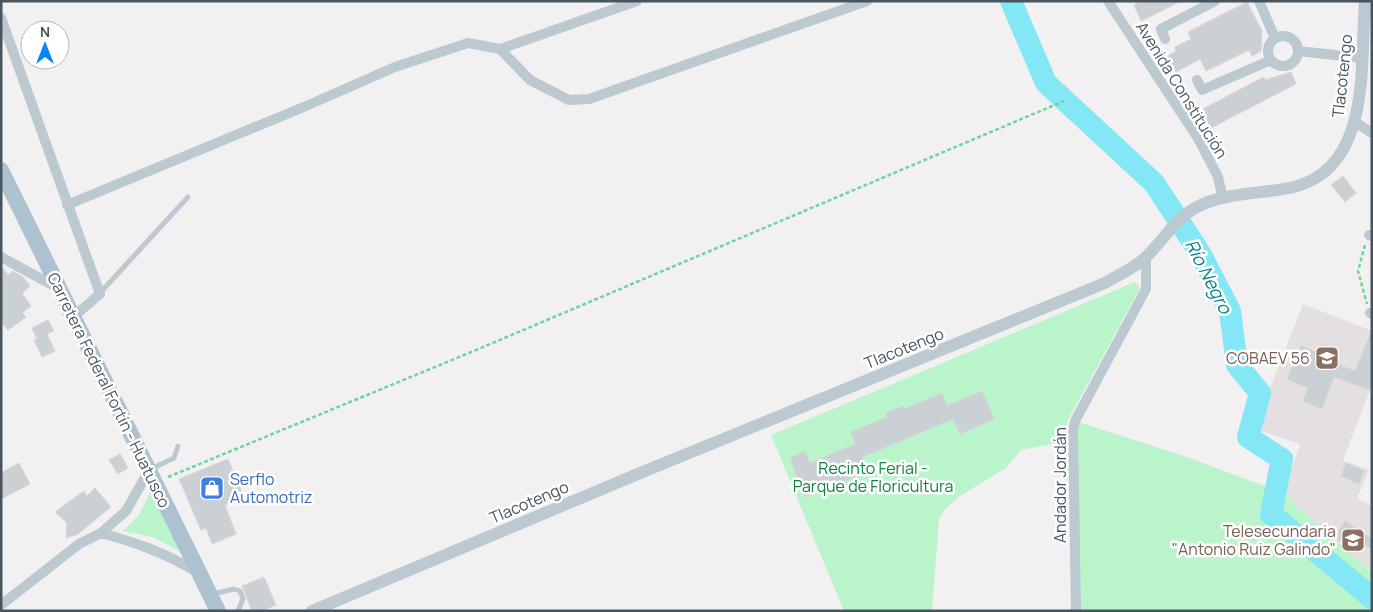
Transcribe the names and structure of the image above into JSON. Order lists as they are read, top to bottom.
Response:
{
  "streets": {
    "main road": ["Carretera Federal Fortín - Huatusco"],
    "street": ["Tlacotengo", "Avenida Constitución", "Andador Jordán"]
  },
  "crossings": [
    ["Tlacotengo", "Avenida Constitución"],
    ["Tlacotengo", "Andador Jordán"]
  ],
  "water": ["Río Negro"],
  "parks": ["Recinto Ferial - Parque de Floricultura"],
  "places": {
    "school or university": ["COBAEV 56", "Telesecundaria \"Antonio Ruiz Galindo\""],
    "shop": ["Serflo Automotriz"]
  },
  "north": "top"
}
